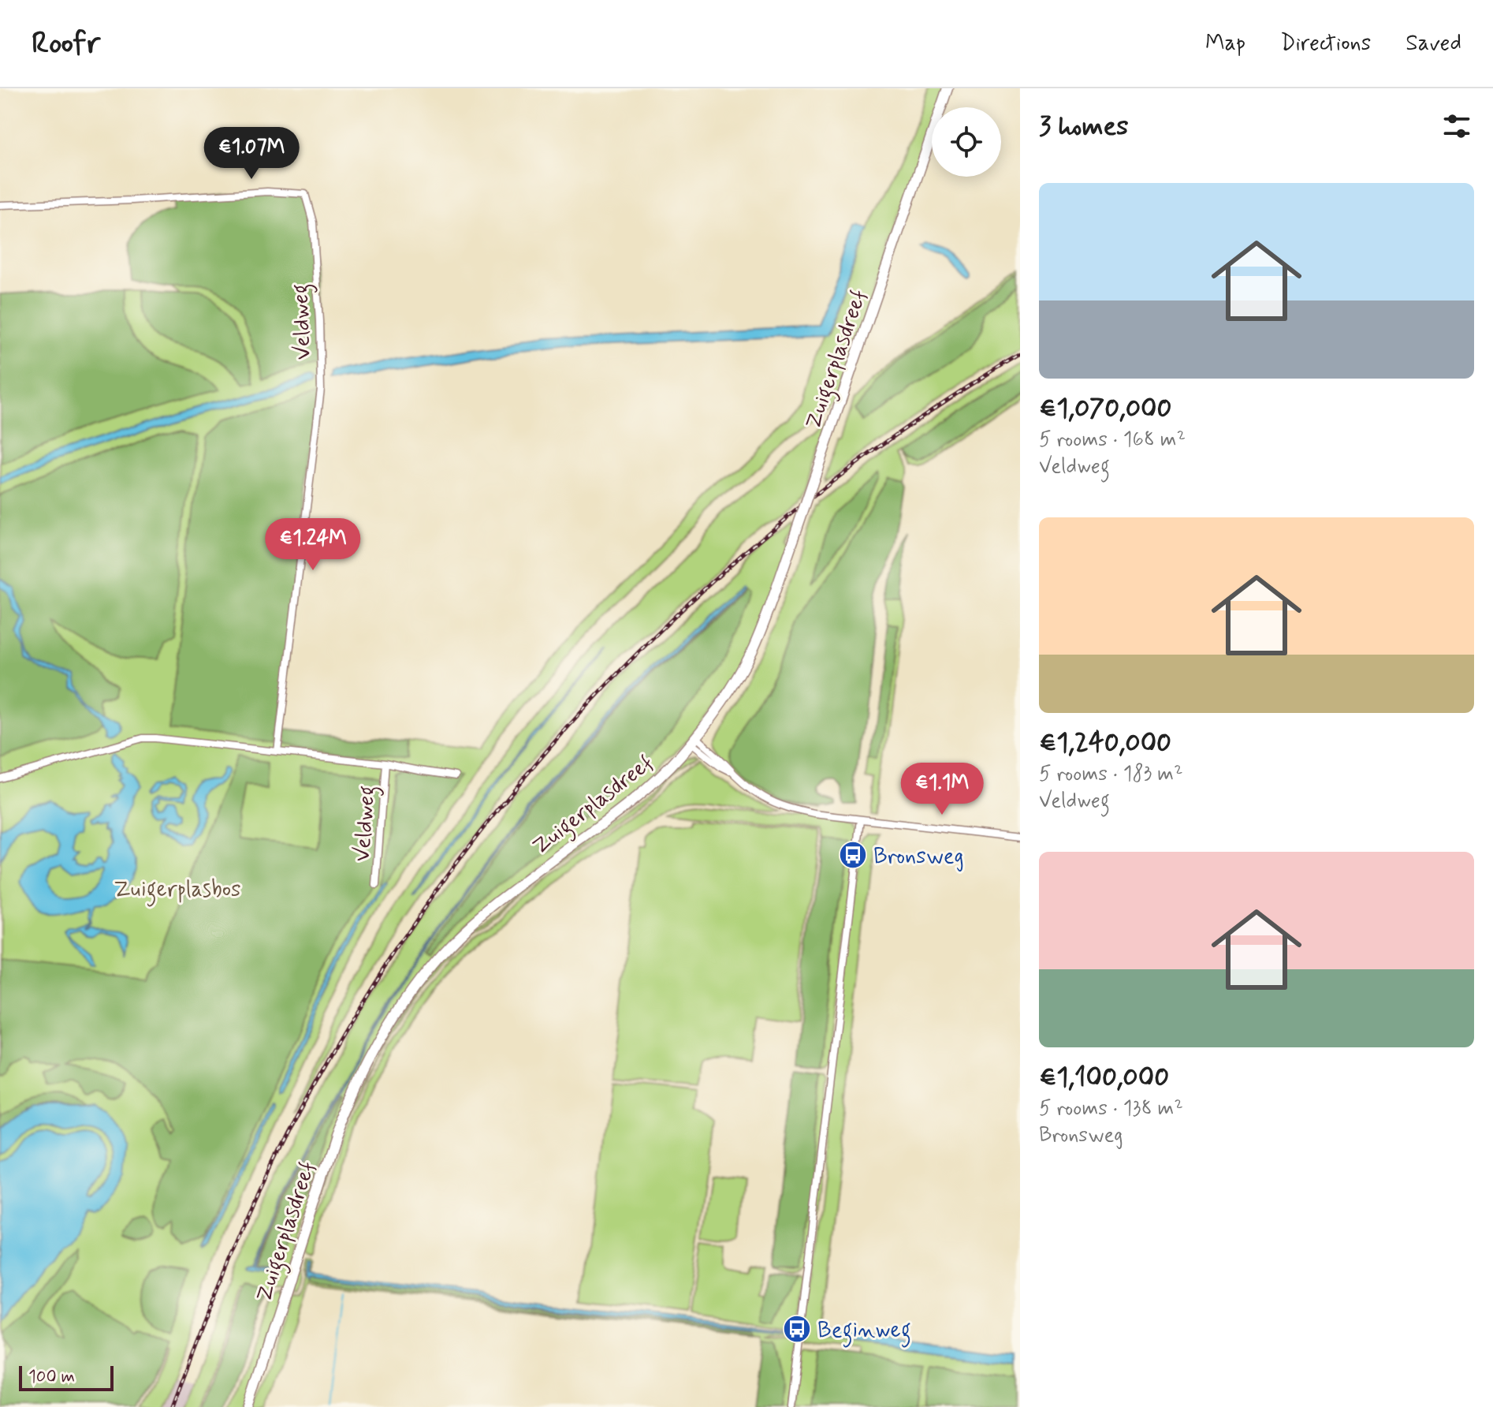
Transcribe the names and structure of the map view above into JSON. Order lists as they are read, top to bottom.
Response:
{
  "streets": {
    "main road": ["Zuigerplasdreef"],
    "street": ["Veldweg"]
  },
  "parks": ["Zuigerplasbos"],
  "places": {
    "bus stop": ["Bronsweg", "Beginweg"]
  },
  "scale_bar": "100 m",
  "page": {
    "header": "Roofr",
    "nav": ["Map", "Directions", "Saved"],
    "heading": "3 homes",
    "price": ["€1.07M", "€1.24M", "€1.1M"],
    "list": [
      {
        "name": "€1,070,000",
        "note": "5 rooms · 168 m² · Veldweg"
      },
      {
        "name": "€1,240,000",
        "note": "5 rooms · 183 m² · Veldweg"
      },
      {
        "name": "€1,100,000",
        "note": "5 rooms · 138 m² · Bronsweg"
      }
    ],
    "scale": "100 m"
  }
}
